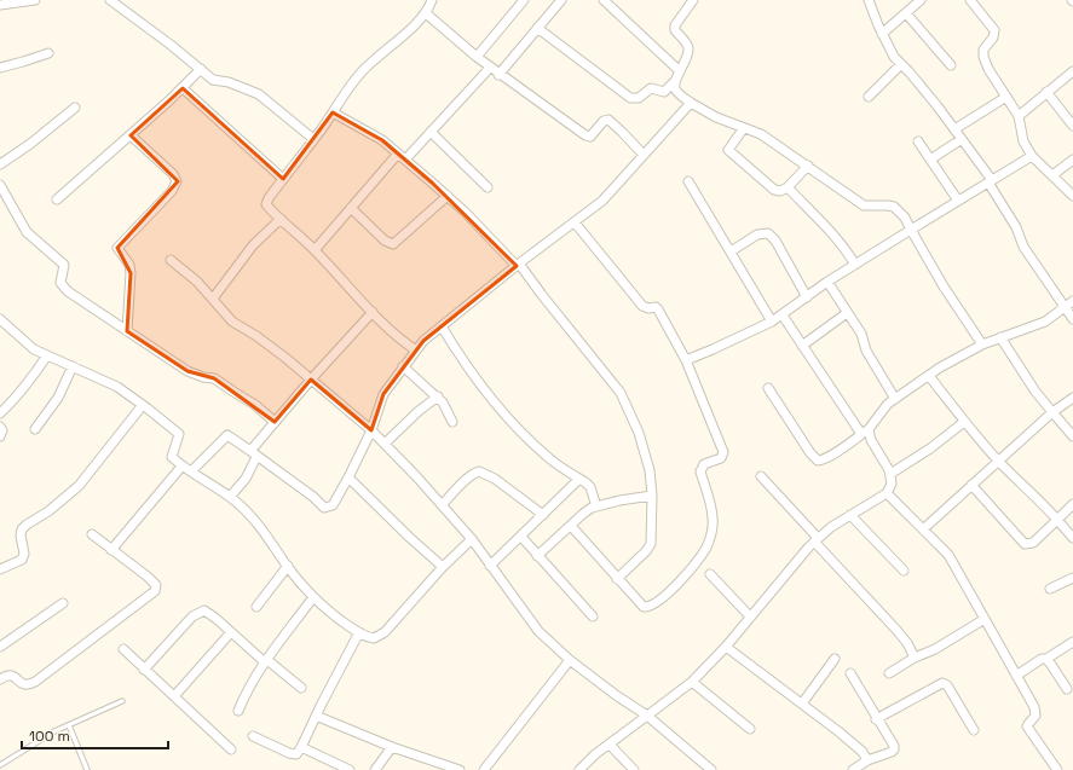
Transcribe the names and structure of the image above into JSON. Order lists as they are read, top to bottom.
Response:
{
  "scale_bar": "100 m"
}
